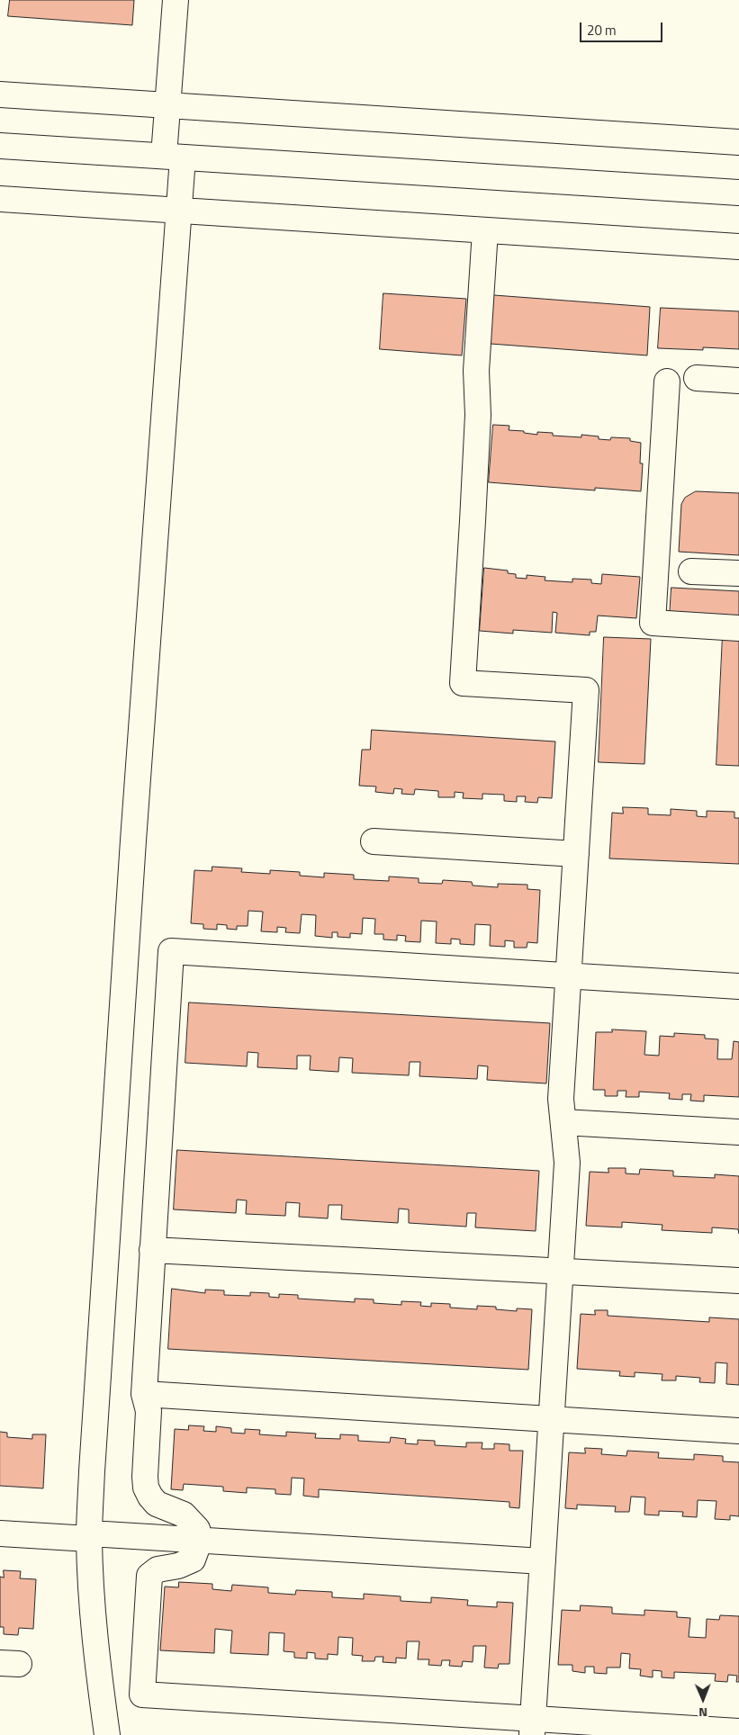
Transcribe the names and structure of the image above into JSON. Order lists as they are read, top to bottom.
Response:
{
  "scale_bar": "20 m",
  "north": "bottom"
}
